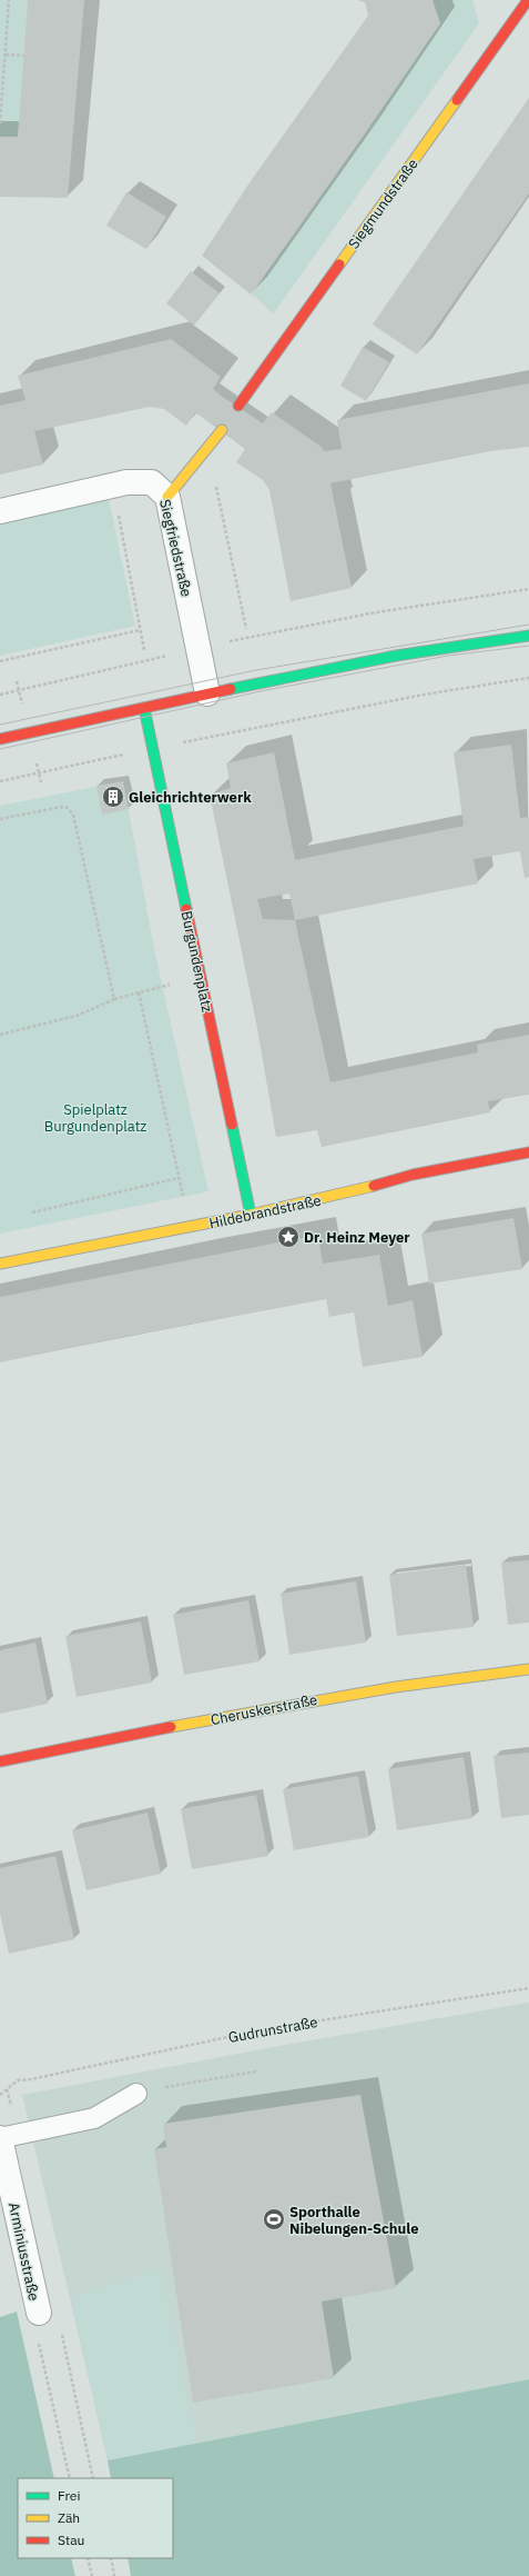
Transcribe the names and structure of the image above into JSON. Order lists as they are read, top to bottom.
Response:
{
  "streets": {
    "street": [
      "Siegmundstraße",
      "Siegfriedstraße",
      "Burgundenplatz",
      "Hildebrandstraße",
      "Cheruskerstraße",
      "Arminiusstraße"
    ],
    "path": ["Gudrunstraße"]
  },
  "crossings": [
    ["Burgundenplatz", "Hildebrandstraße"]
  ],
  "parks": ["Spielplatz Burgundenplatz"],
  "places": {
    "building": ["Gleichrichterwerk"],
    "place": ["Dr. Heinz Meyer"],
    "sports": ["Sporthalle Nibelungen-Schule"]
  },
  "legend": ["Frei", "Zäh", "Stau"]
}
